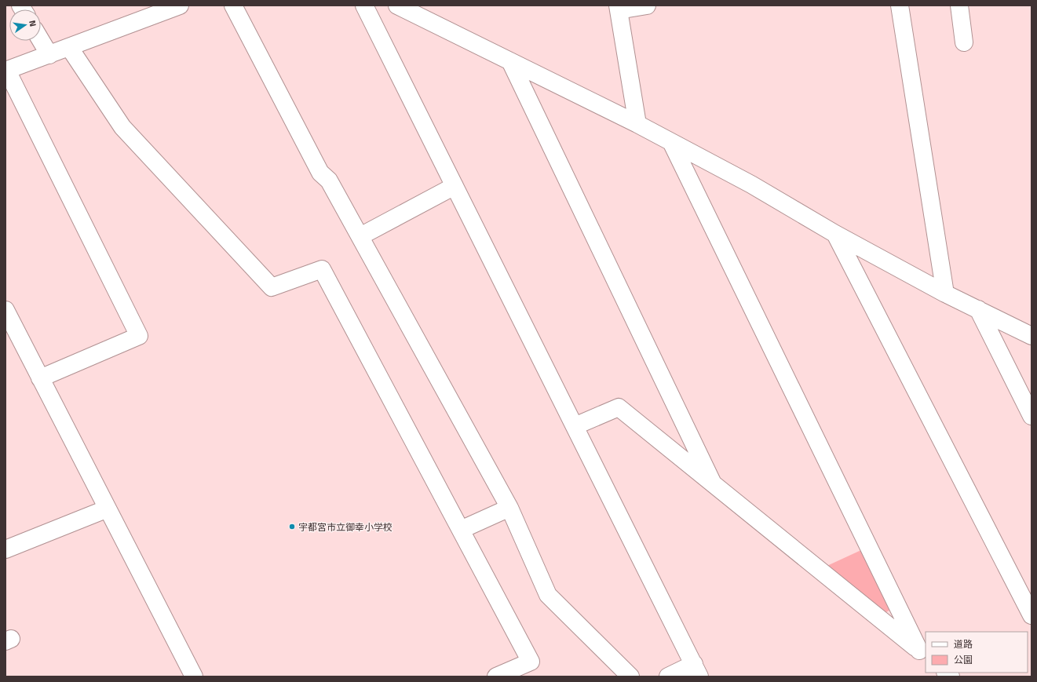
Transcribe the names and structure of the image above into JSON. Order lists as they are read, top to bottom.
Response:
{
  "places": ["宇都宮市立御幸小学校"],
  "legend": ["道路", "公園"],
  "north": "right"
}
